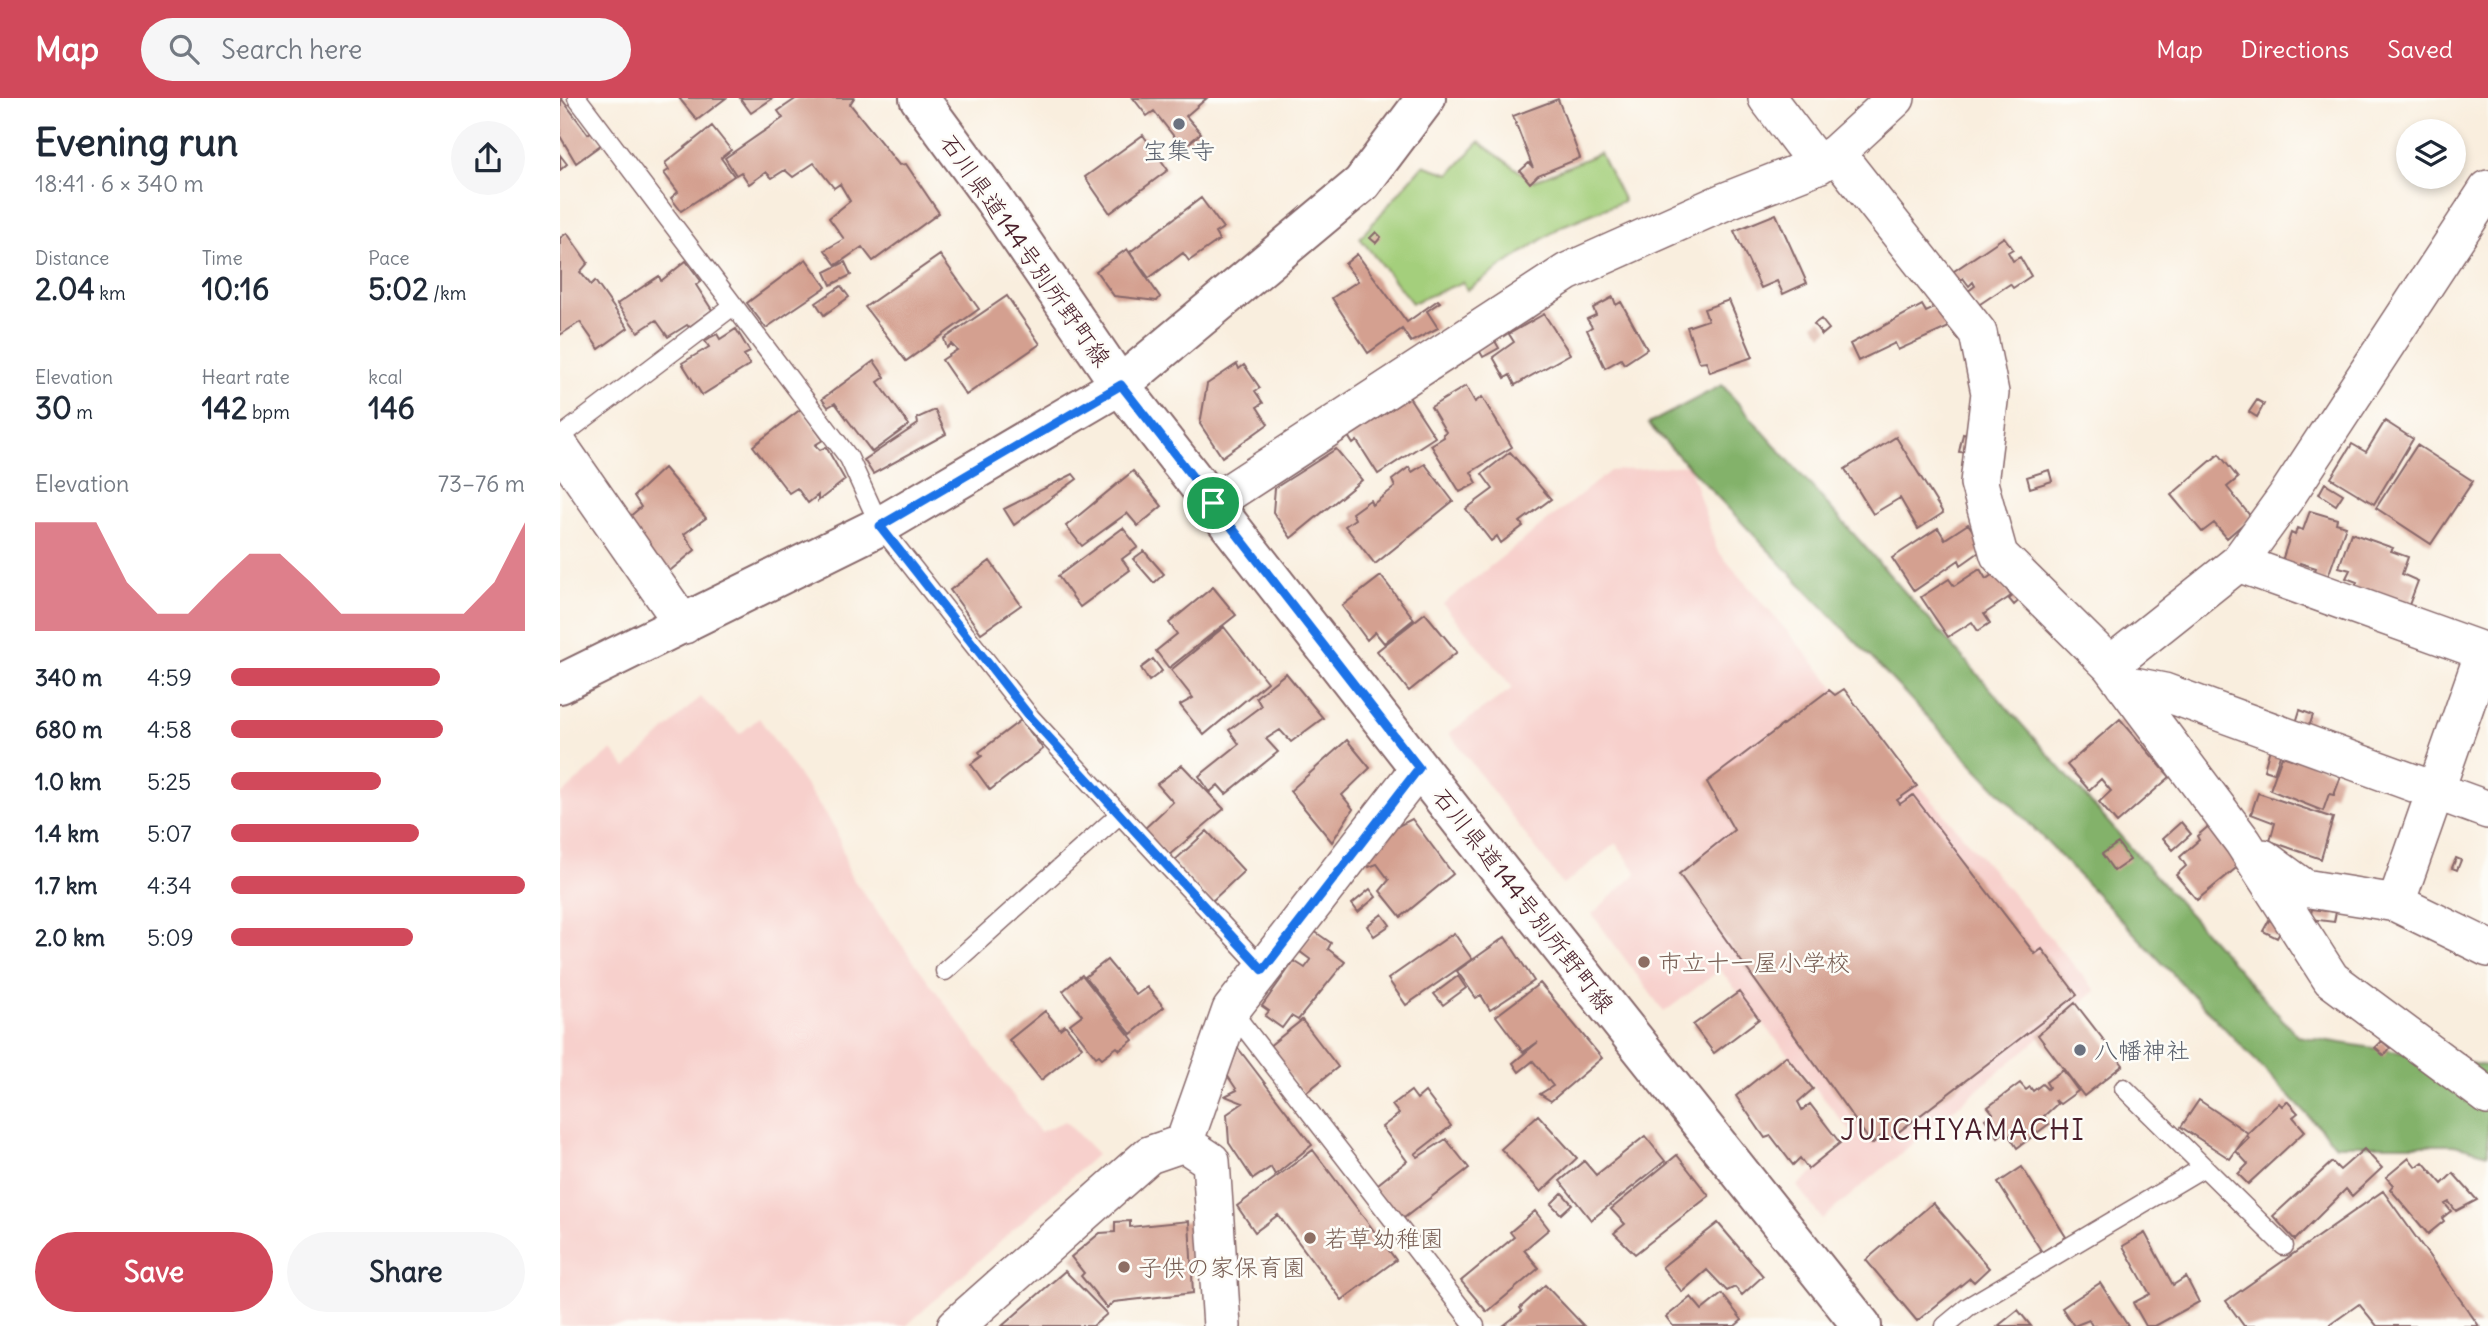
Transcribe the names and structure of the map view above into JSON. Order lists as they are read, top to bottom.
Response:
{
  "streets": {
    "main road": ["石川県道144号別所野町線"]
  },
  "districts": ["JUICHIYAMACHI"],
  "places": [
    "宝集寺",
    "市立十一屋小学校",
    "八幡神社",
    "若草幼稚園",
    "子供の家保育園"
  ],
  "page": {
    "header": "Map",
    "search": "Search here",
    "nav": ["Map", "Directions", "Saved"],
    "heading": ["Evening run", "18:41 · 6 × 340 m"],
    "stats": [
      ["Distance", "2.04 km"],
      ["Time", "10:16"],
      ["Pace", "5:02 /km"],
      ["Elevation", "30 m"],
      ["Heart rate", "142 bpm"],
      ["kcal", "146"]
    ],
    "chart": ["Elevation", "73–76 m"],
    "list": [
      {
        "name": "340 m",
        "note": "4:59"
      },
      {
        "name": "680 m",
        "note": "4:58"
      },
      {
        "name": "1.0 km",
        "note": "5:25"
      },
      {
        "name": "1.4 km",
        "note": "5:07"
      },
      {
        "name": "1.7 km",
        "note": "4:34"
      },
      {
        "name": "2.0 km",
        "note": "5:09"
      }
    ],
    "buttons": ["Save", "Share"]
  }
}
